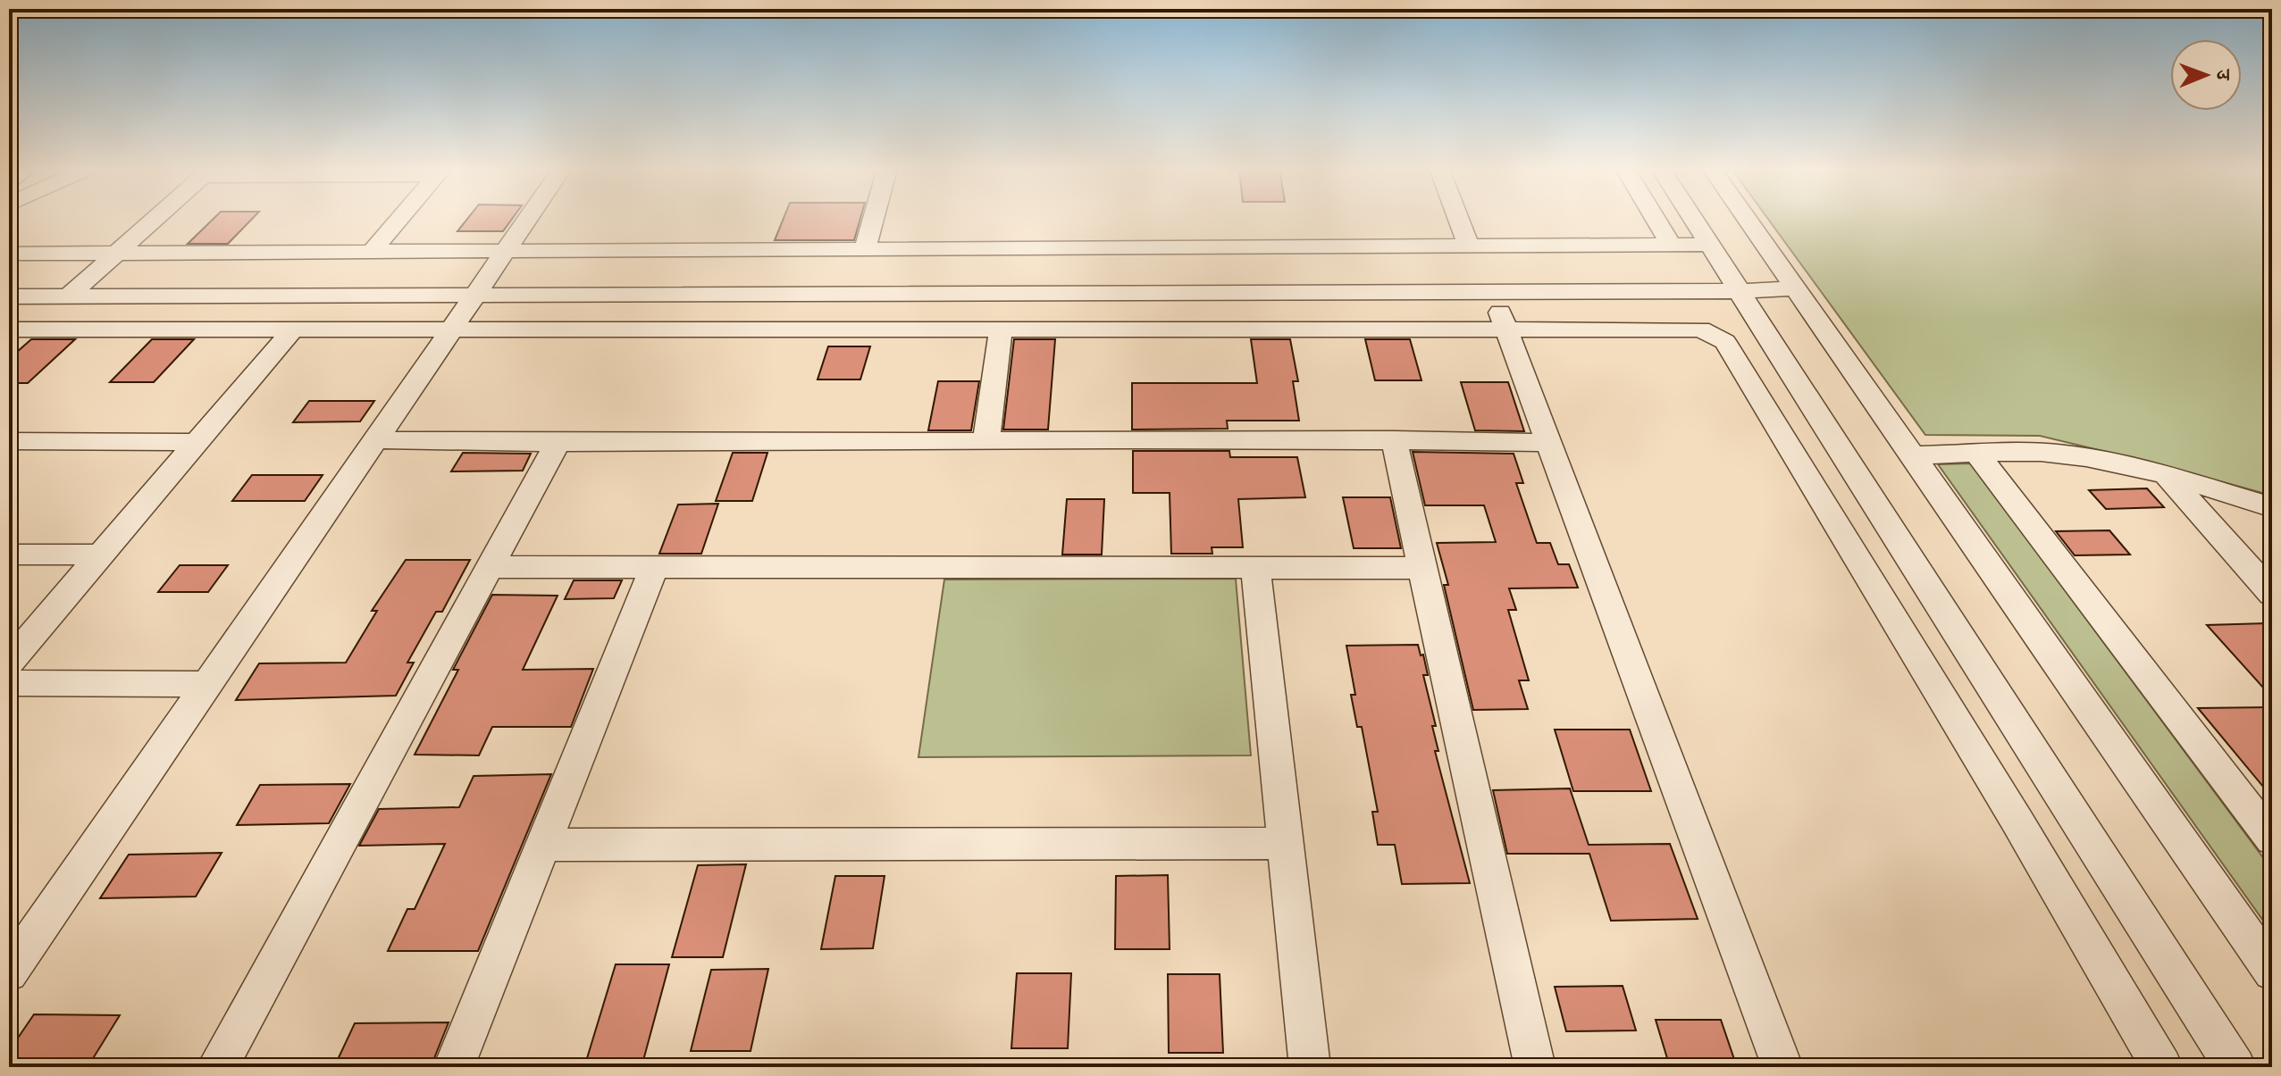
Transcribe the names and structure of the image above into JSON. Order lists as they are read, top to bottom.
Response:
{
  "north": "right"
}
